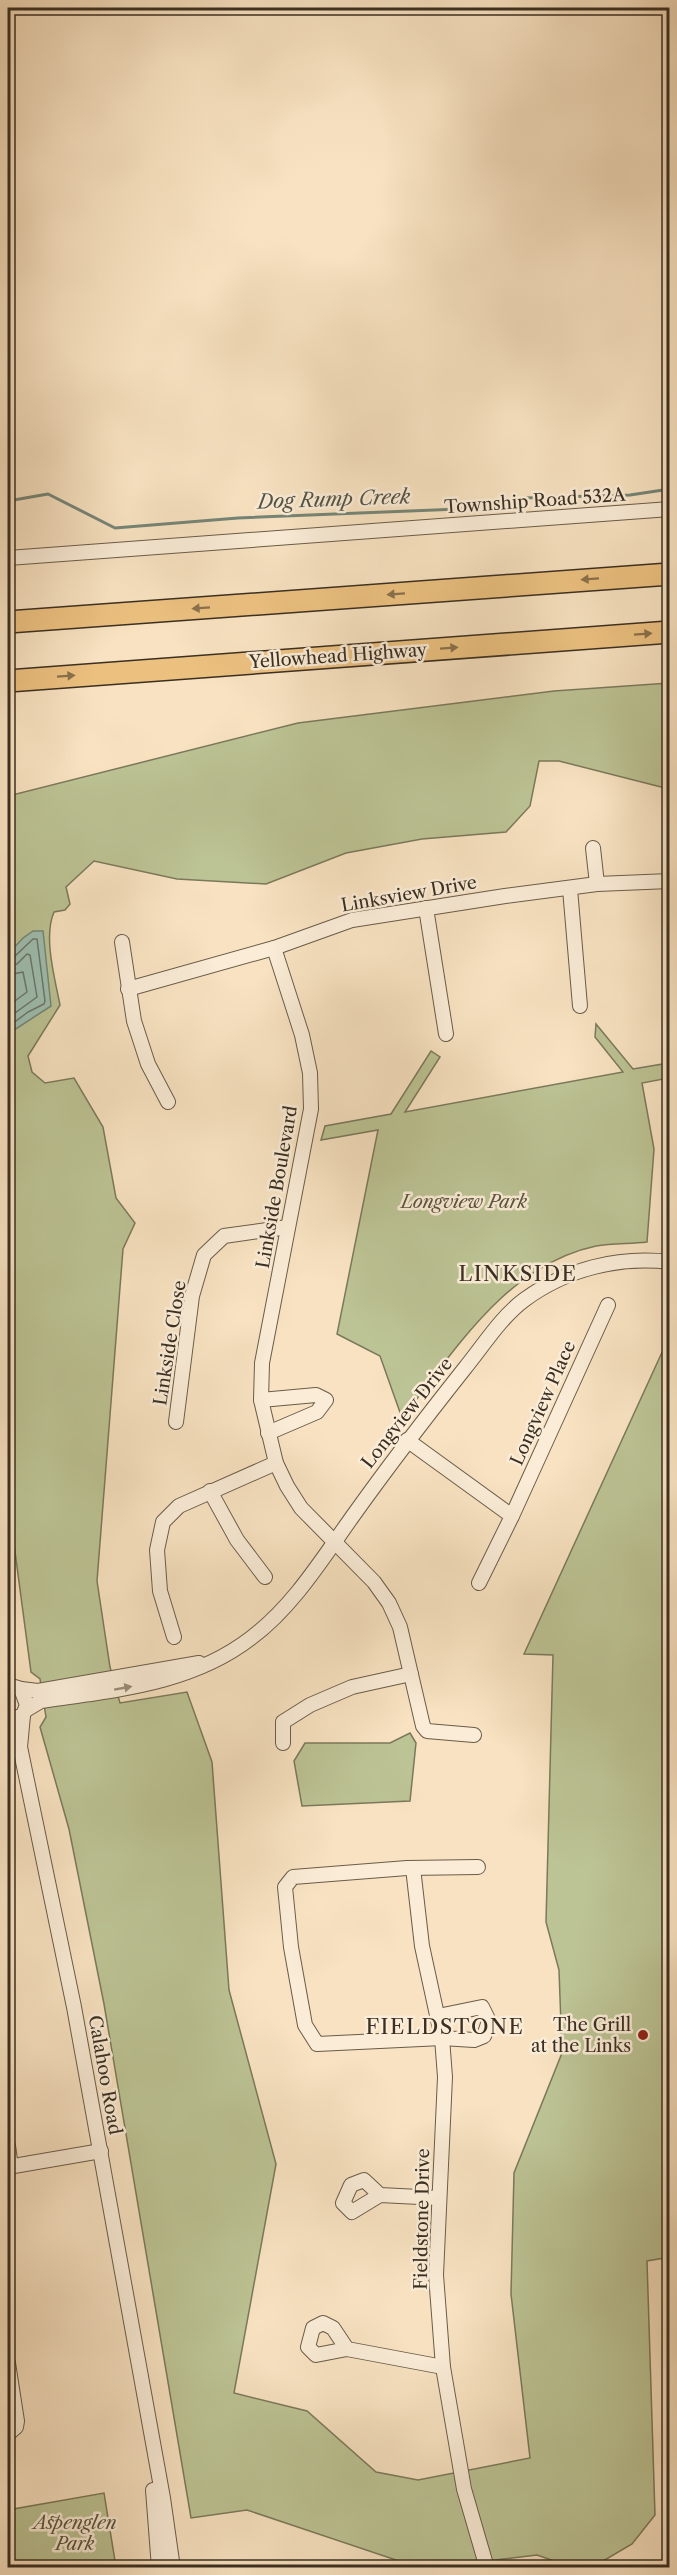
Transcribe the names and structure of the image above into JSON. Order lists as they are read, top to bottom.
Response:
{
  "streets": {
    "highway": ["Yellowhead Highway"],
    "street": [
      "Township Road 532A",
      "Linksview Drive",
      "Linkside Boulevard",
      "Linkside Close",
      "Longview Place",
      "Longview Drive",
      "Calahoo Road",
      "Fieldstone Drive"
    ]
  },
  "crossings": [
    ["Linksview Drive", "Linkside Boulevard"],
    ["Linkside Boulevard", "Linkside Close"],
    ["Linkside Boulevard", "Longview Drive"],
    ["Longview Drive", "Calahoo Road"]
  ],
  "districts": ["LINKSIDE", "FIELDSTONE"],
  "water": ["Dog Rump Creek"],
  "parks": ["Longview Park", "Aspenglen Park"],
  "places": ["The Grill at the Links"]
}
